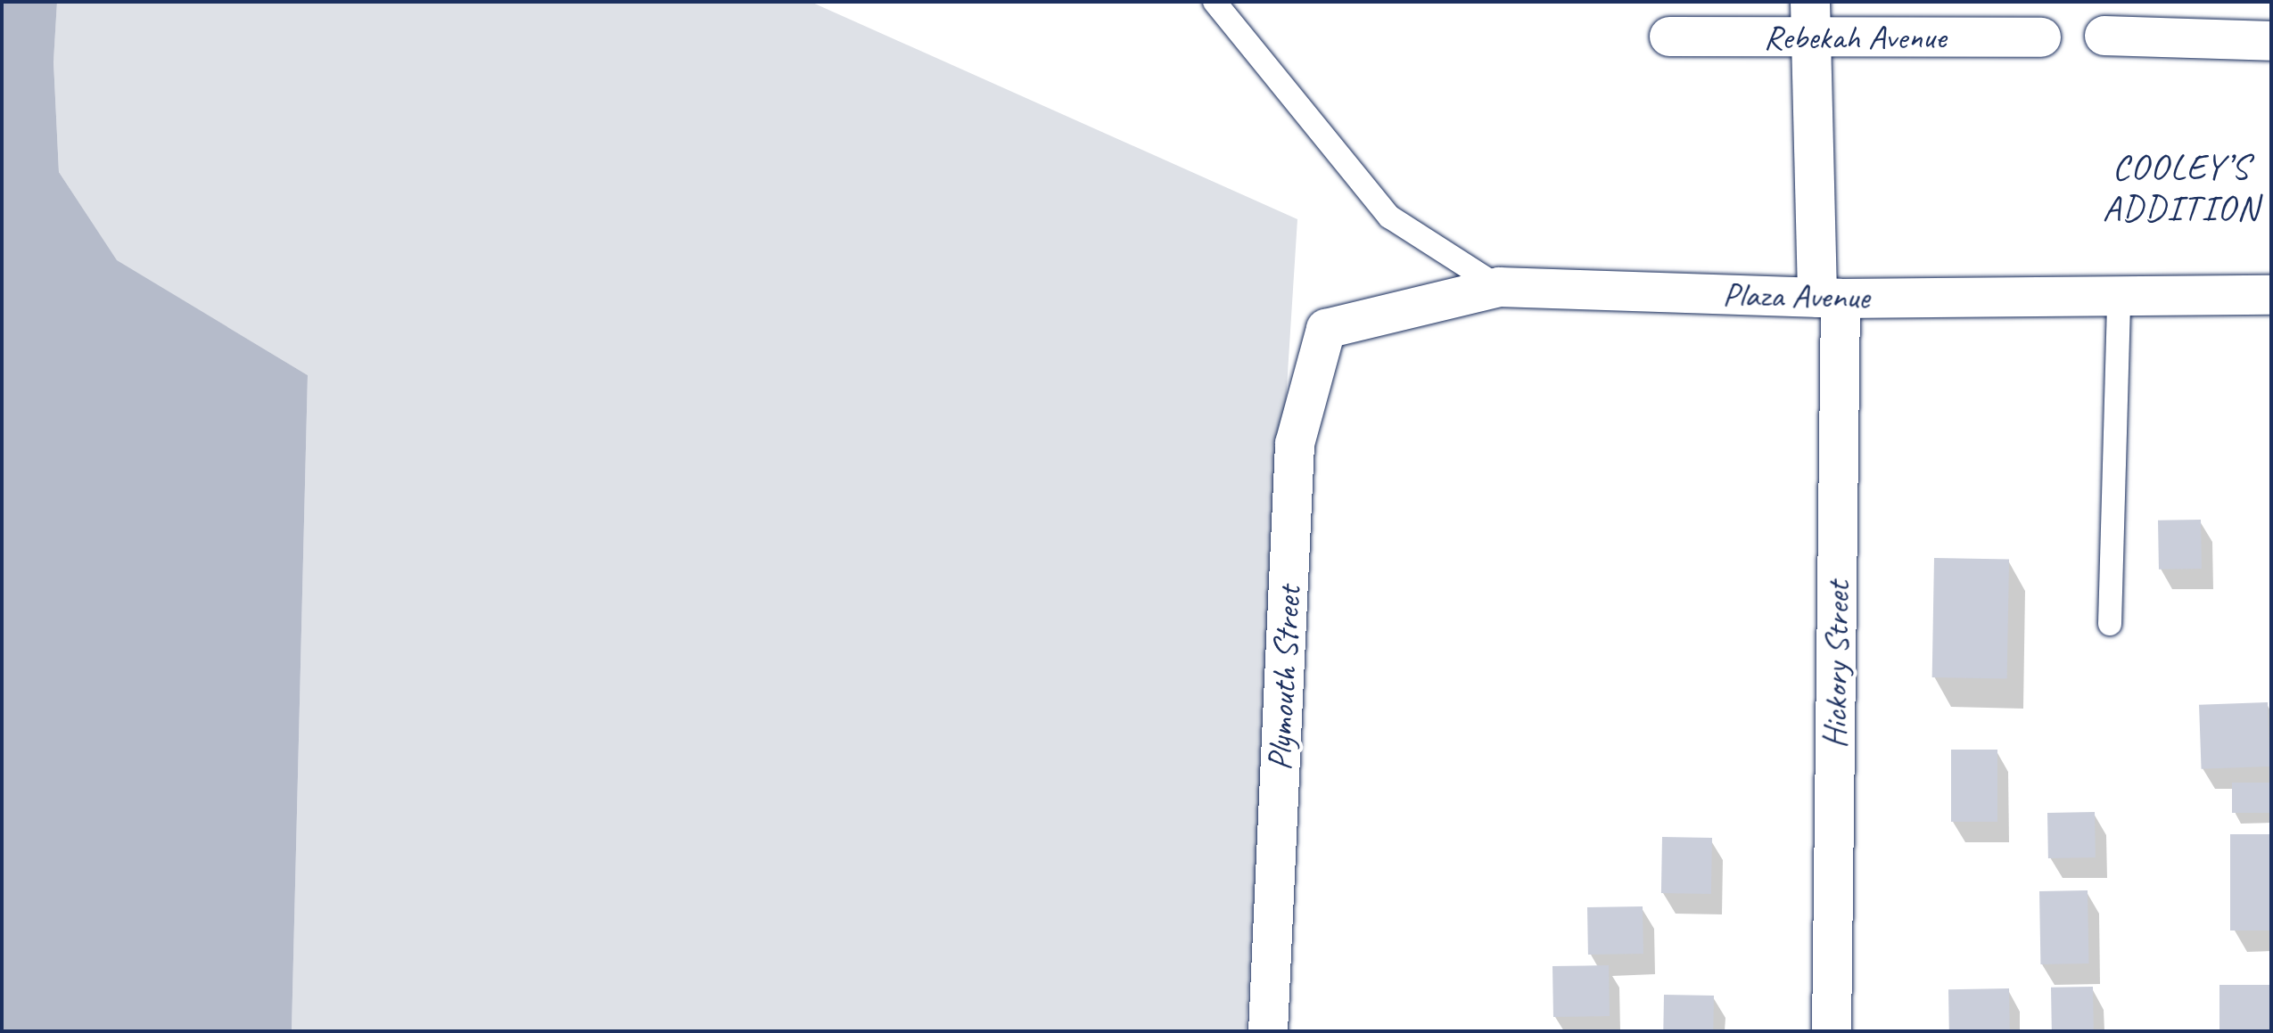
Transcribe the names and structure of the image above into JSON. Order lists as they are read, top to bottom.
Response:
{
  "streets": {
    "street": [
      "Rebekah Avenue",
      "Plaza Avenue",
      "Hickory Street",
      "Plymouth Street"
    ]
  },
  "crossings": [
    ["Plaza Avenue", "Hickory Street"],
    ["Plaza Avenue", "Plymouth Street"]
  ],
  "districts": ["COOLEY’S ADDITION"]
}
